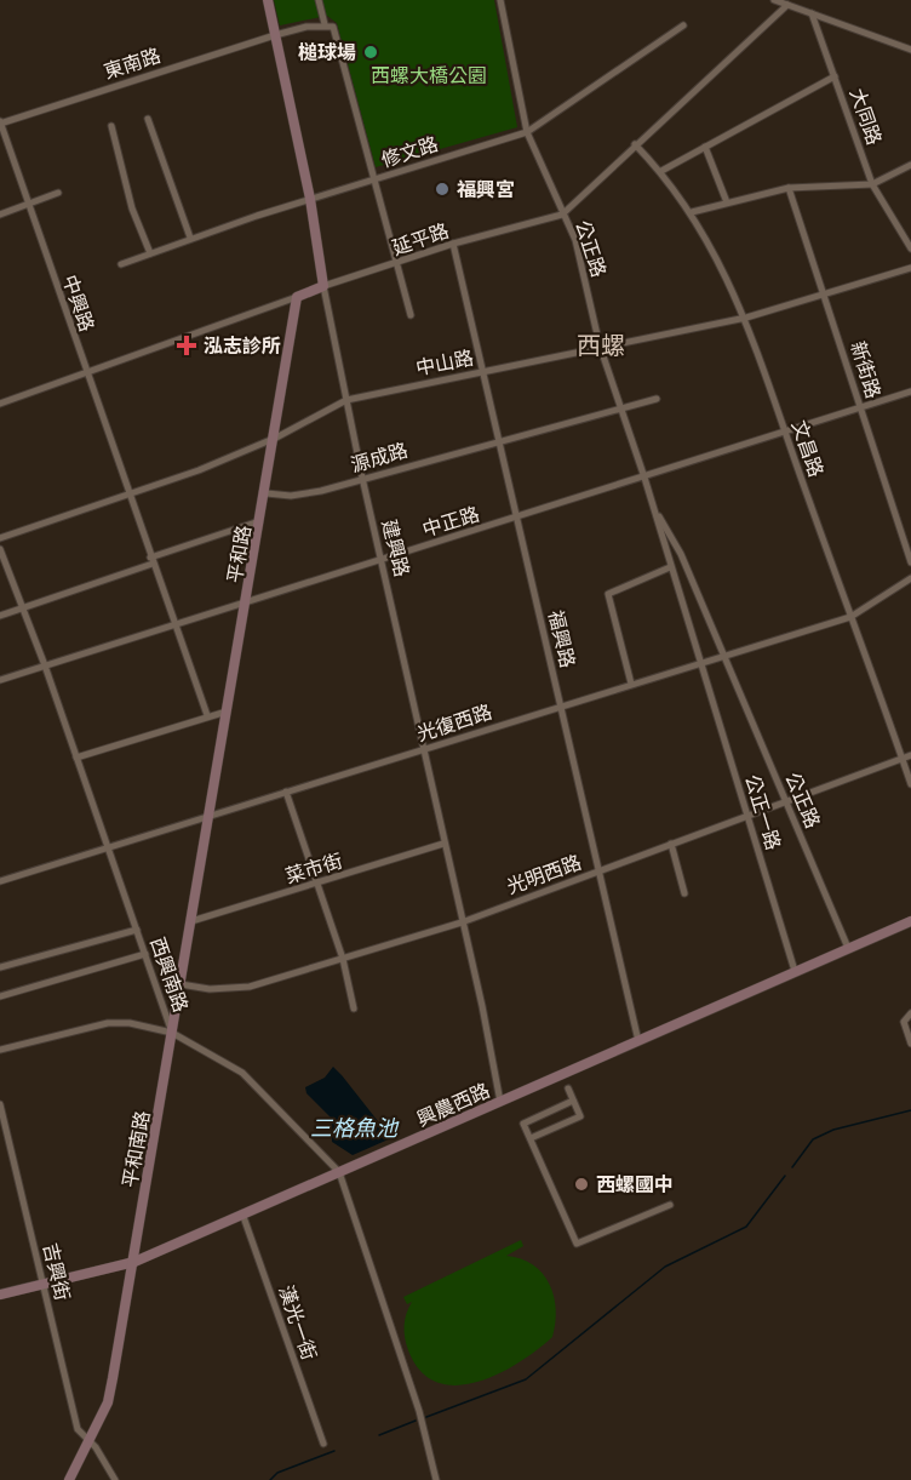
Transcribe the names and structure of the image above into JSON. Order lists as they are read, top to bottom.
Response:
{
  "streets": {
    "main road": [
      "延平路",
      "建興路",
      "平和路",
      "興農西路",
      "平和南路"
    ],
    "street": [
      "東南路",
      "大同路",
      "修文路",
      "公正路",
      "中興路",
      "中山路",
      "新街路",
      "文昌路",
      "源成路",
      "中正路",
      "福興路",
      "光復西路",
      "公正一路",
      "菜市街",
      "光明西路",
      "西興南路",
      "吉興街",
      "漢光一街"
    ]
  },
  "crossings": [
    ["東南路", "中興路"],
    ["東南路", "建興路"],
    ["修文路", "公正路"],
    ["修文路", "建興路"],
    ["延平路", "公正路"],
    ["延平路", "中興路"],
    ["延平路", "文昌路"],
    ["延平路", "建興路"],
    ["延平路", "平和路"],
    ["延平路", "福興路"],
    ["公正路", "中山路"],
    ["公正路", "源成路"],
    ["公正路", "中正路"],
    ["公正路", "光復西路"],
    ["公正路", "公正一路"],
    ["公正路", "光明西路"],
    ["公正路", "興農西路"],
    ["中興路", "中山路"],
    ["中興路", "中正路"],
    ["中山路", "新街路"],
    ["中山路", "文昌路"],
    ["中山路", "建興路"],
    ["中山路", "平和路"],
    ["中山路", "福興路"],
    ["新街路", "中正路"],
    ["文昌路", "中正路"],
    ["文昌路", "光復西路"],
    ["文昌路", "光明西路"],
    ["源成路", "建興路"],
    ["源成路", "平和路"],
    ["源成路", "福興路"],
    ["中正路", "建興路"],
    ["中正路", "平和路"],
    ["中正路", "福興路"],
    ["中正路", "西興南路"],
    ["建興路", "光復西路"],
    ["建興路", "菜市街"],
    ["建興路", "光明西路"],
    ["建興路", "興農西路"],
    ["平和路", "光復西路"],
    ["平和路", "平和南路"],
    ["福興路", "光復西路"],
    ["福興路", "光明西路"],
    ["福興路", "興農西路"],
    ["光復西路", "公正一路"],
    ["光復西路", "西興南路"],
    ["光復西路", "平和南路"],
    ["公正一路", "光明西路"],
    ["公正一路", "興農西路"],
    ["菜市街", "平和南路"],
    ["光明西路", "平和南路"],
    ["西興南路", "興農西路"],
    ["西興南路", "平和南路"],
    ["興農西路", "平和南路"],
    ["興農西路", "吉興街"],
    ["興農西路", "漢光一街"],
    ["平和南路", "吉興街"]
  ],
  "districts": ["西螺"],
  "water": ["三格魚池"],
  "parks": ["西螺大橋公園"],
  "places": {
    "other": ["槌球場", "福興宮", "西螺國中"],
    "health": ["泓志診所"]
  }
}
